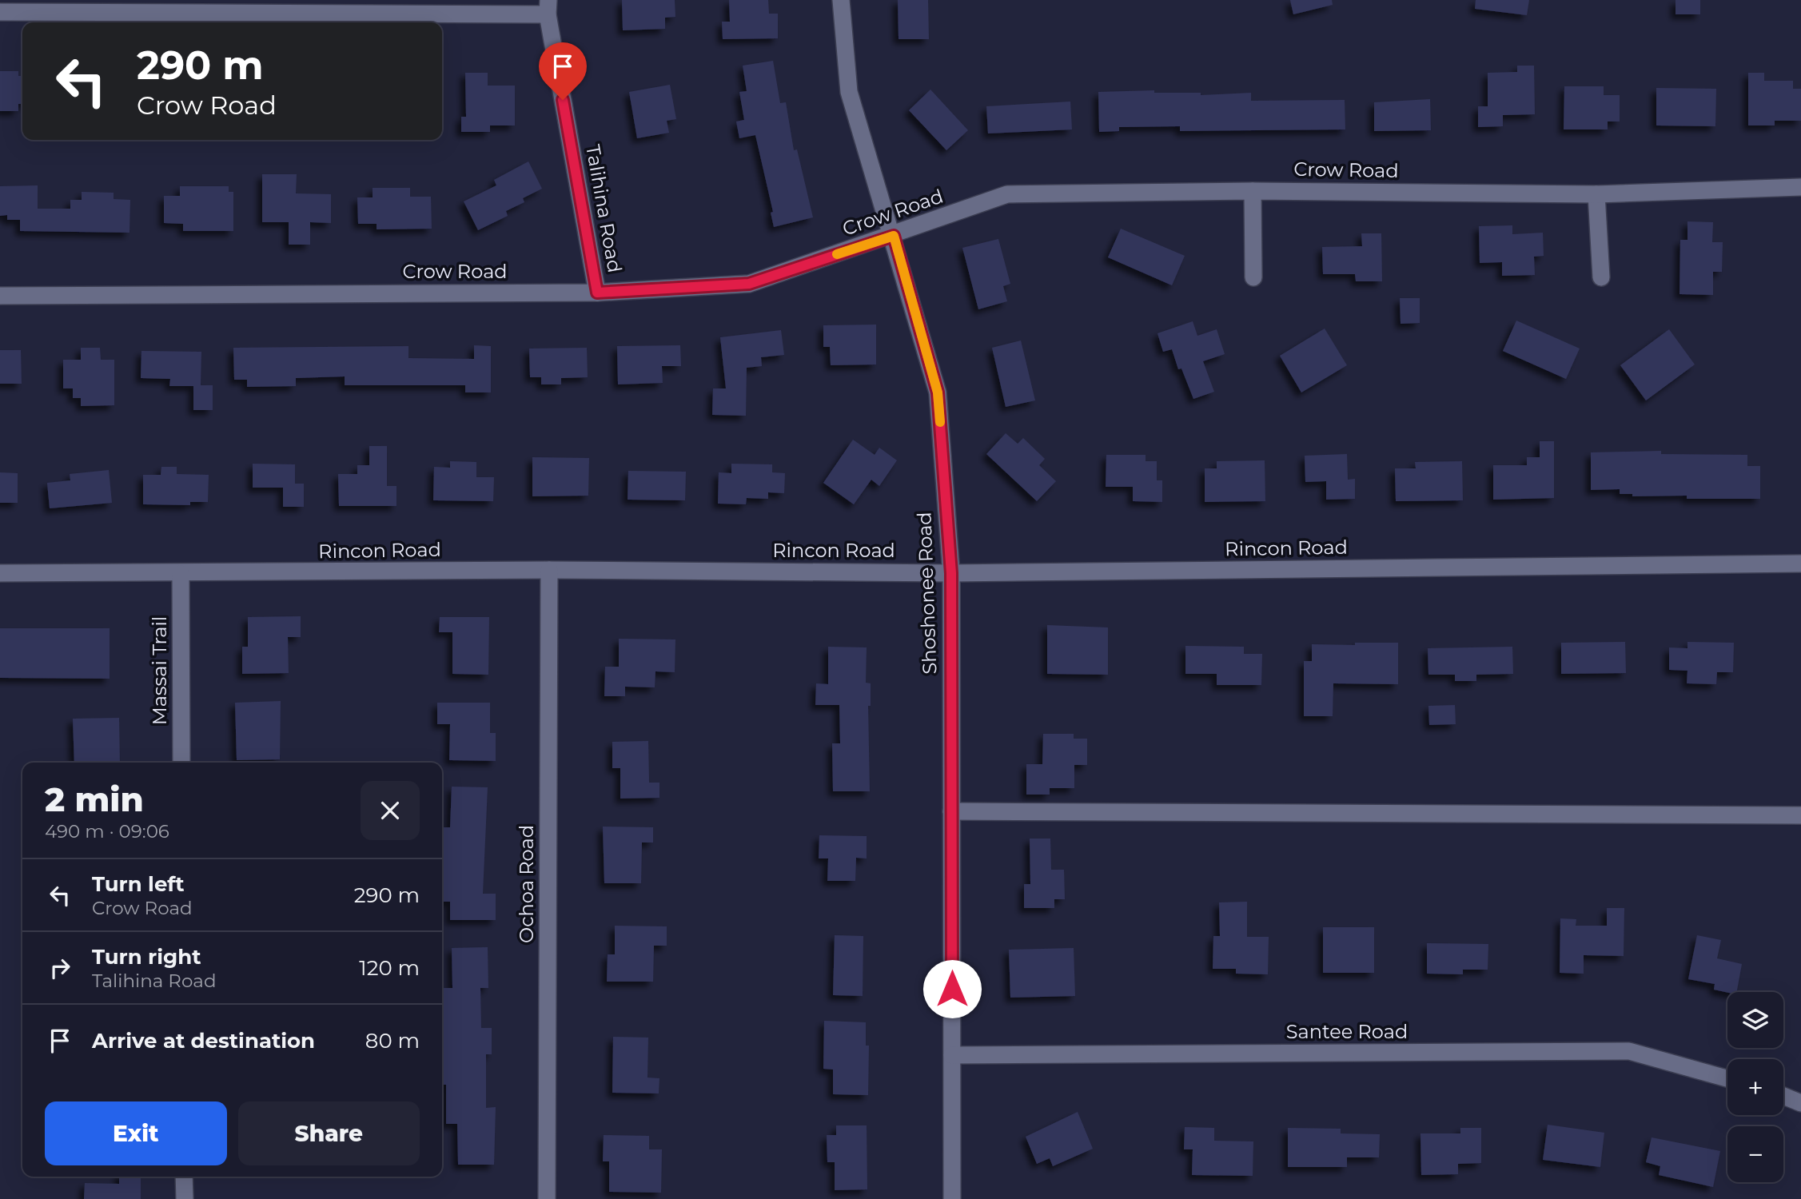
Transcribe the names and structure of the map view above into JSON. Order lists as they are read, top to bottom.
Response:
{
  "streets": {
    "street": [
      "Crow Road",
      "Talihina Road",
      "Rincon Road",
      "Shoshonee Road",
      "Massai Trail",
      "Ochoa Road",
      "Santee Road"
    ]
  },
  "crossings": [
    ["Crow Road", "Talihina Road"],
    ["Crow Road", "Shoshonee Road"],
    ["Rincon Road", "Shoshonee Road"],
    ["Rincon Road", "Massai Trail"],
    ["Rincon Road", "Ochoa Road"],
    ["Shoshonee Road", "Santee Road"]
  ],
  "page": {
    "turn": ["290 m", "Crow Road"],
    "heading": ["2 min", "490 m · 09:06"],
    "list": [
      {
        "name": "Turn left",
        "note": "Crow Road",
        "value": "290 m"
      },
      {
        "name": "Turn right",
        "note": "Talihina Road",
        "value": "120 m"
      },
      {
        "name": "Arrive at destination",
        "value": "80 m"
      }
    ],
    "map_buttons": ["+", "−"],
    "buttons": ["Exit", "Share"]
  }
}
